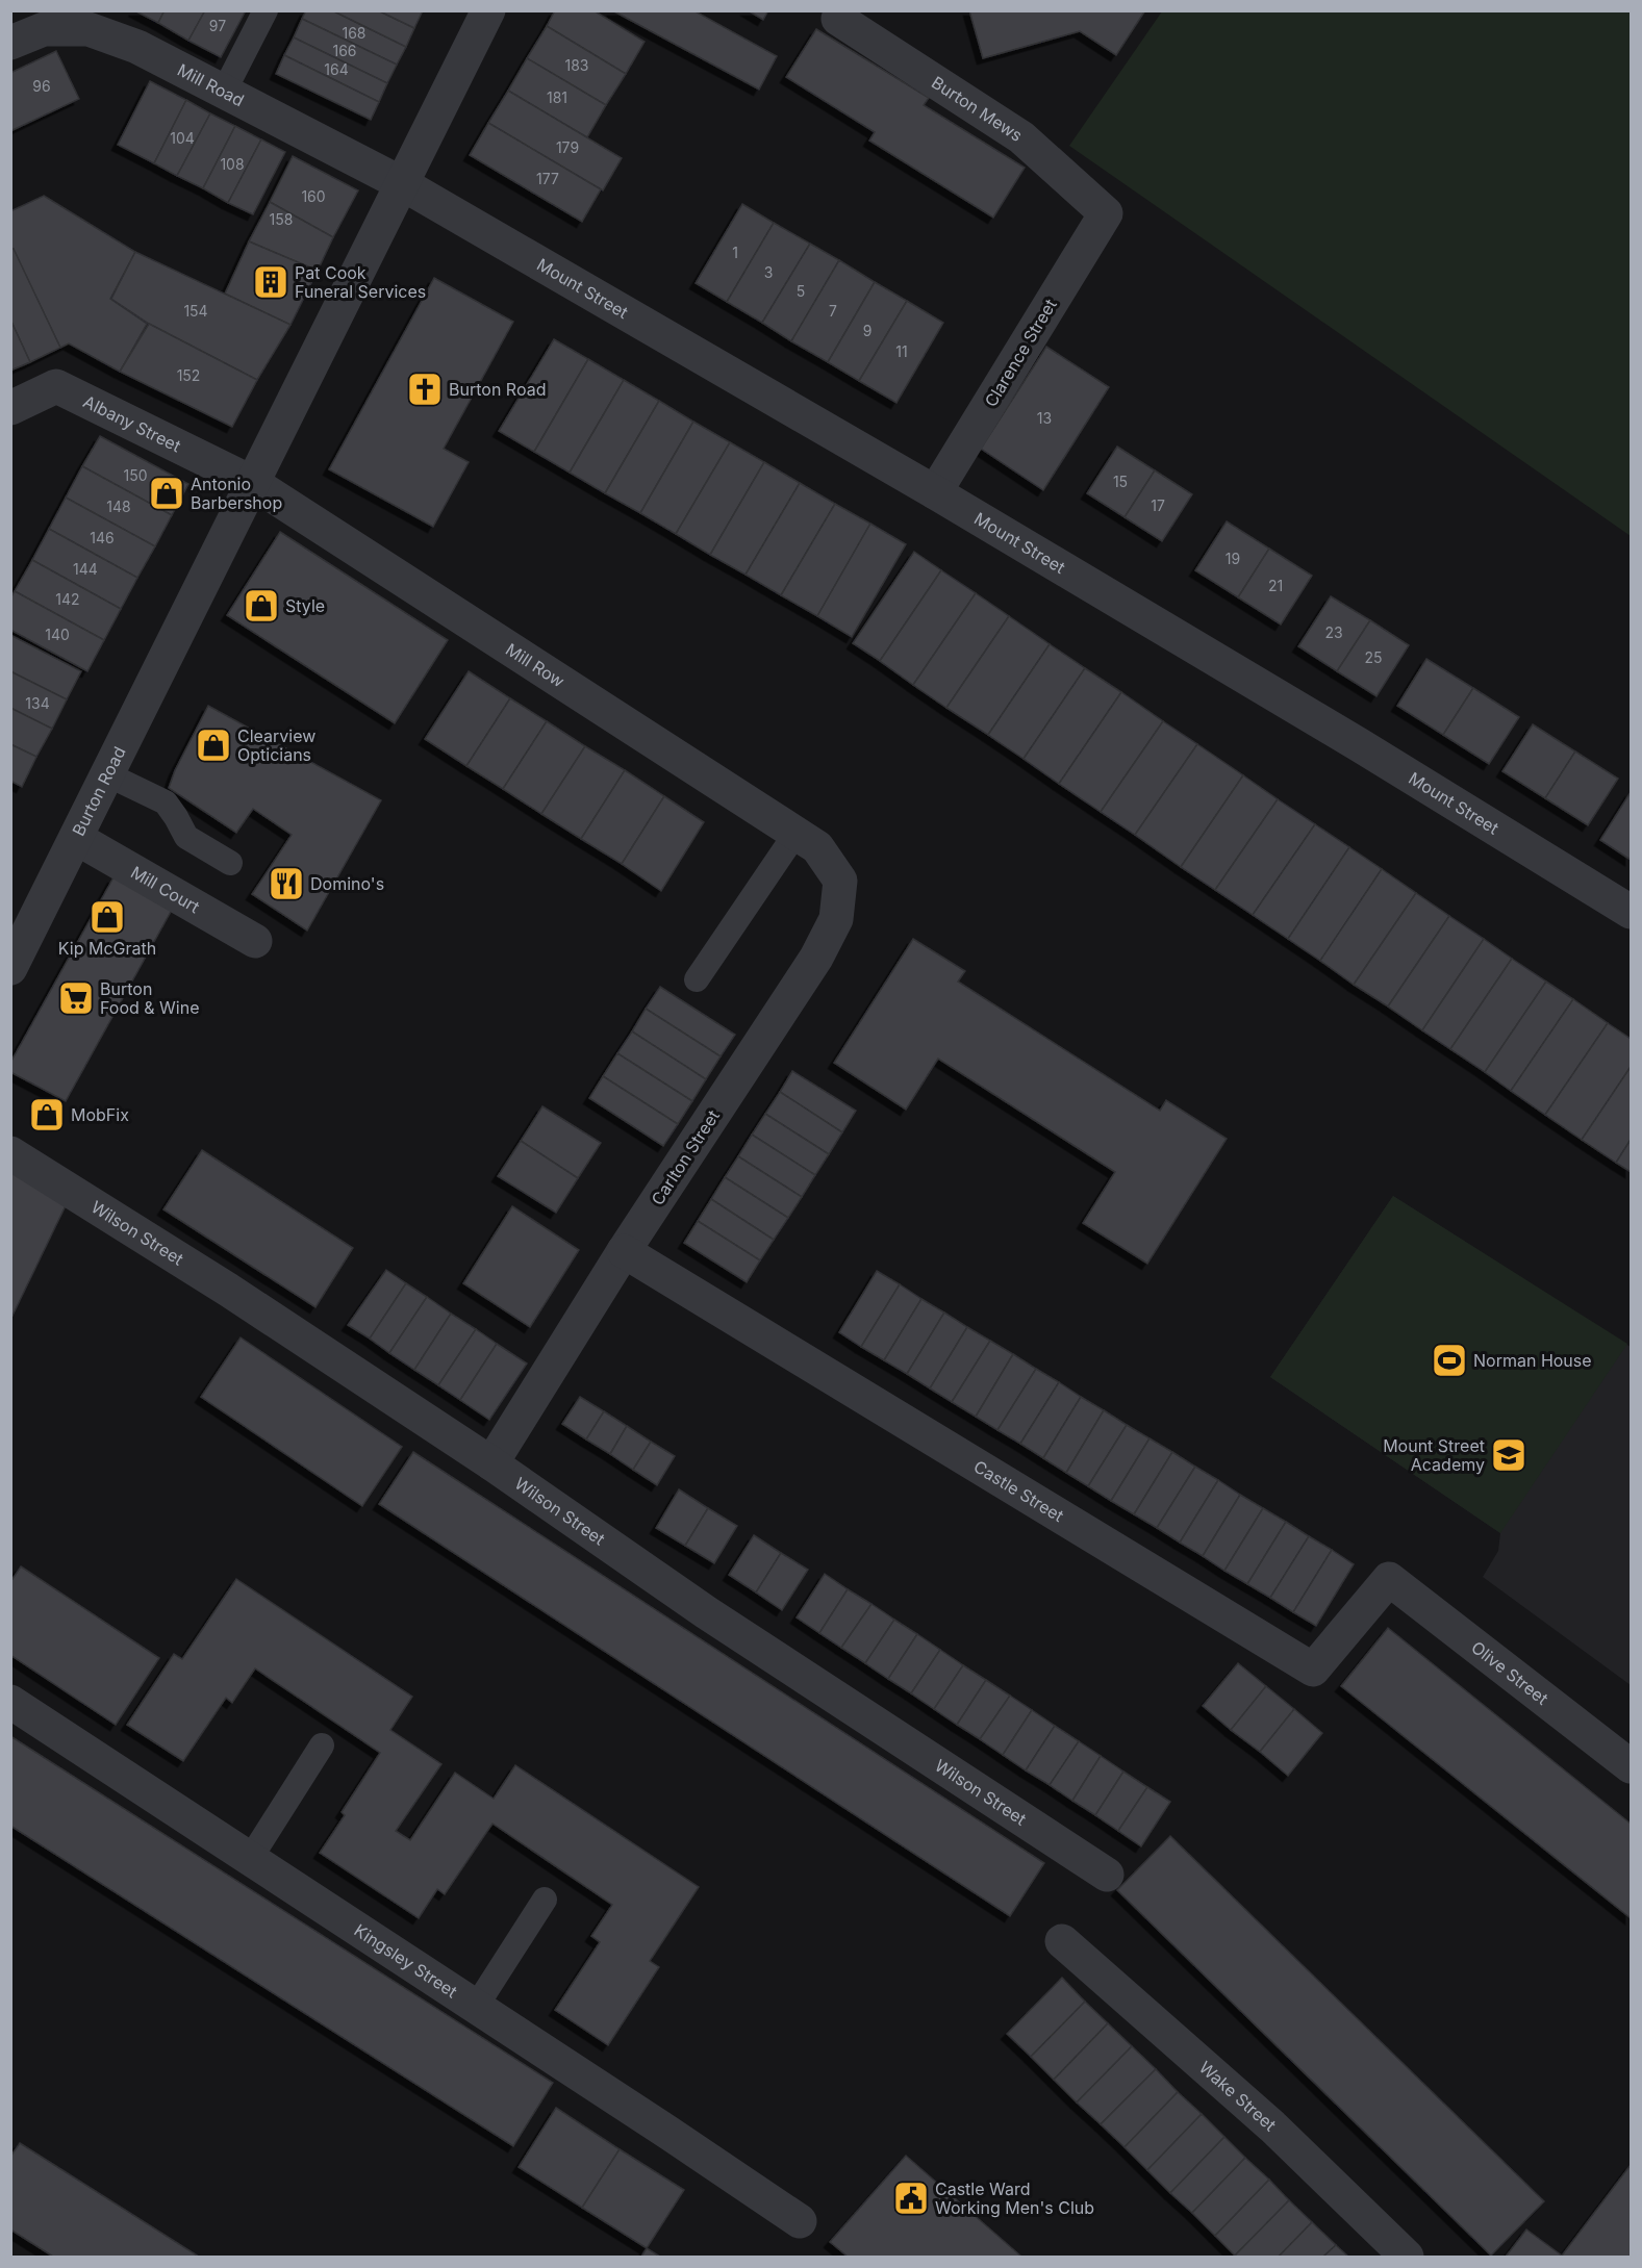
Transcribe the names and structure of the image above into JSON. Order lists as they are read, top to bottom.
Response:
{
  "streets": {
    "street": [
      "Mill Road",
      "Burton Mews",
      "Mount Street",
      "Clarence Street",
      "Albany Street",
      "Mill Row",
      "Burton Road",
      "Mill Court",
      "Carlton Street",
      "Wilson Street",
      "Castle Street",
      "Olive Street",
      "Kingsley Street",
      "Wake Street"
    ]
  },
  "crossings": [
    ["Mill Road", "Mount Street"],
    ["Mill Road", "Burton Road"],
    ["Burton Mews", "Clarence Street"],
    ["Mount Street", "Clarence Street"],
    ["Mount Street", "Burton Road"],
    ["Albany Street", "Mill Row"],
    ["Albany Street", "Burton Road"],
    ["Mill Row", "Burton Road"],
    ["Mill Row", "Carlton Street"],
    ["Burton Road", "Mill Court"],
    ["Carlton Street", "Wilson Street"],
    ["Carlton Street", "Castle Street"],
    ["Castle Street", "Olive Street"]
  ],
  "places": {
    "building": ["Pat Cook Funeral Services"],
    "church": ["Burton Road"],
    "shop": [
      "Antonio Barbershop",
      "Style",
      "Clearview Opticians",
      "Kip McGrath",
      "MobFix"
    ],
    "restaurant": ["Domino's"],
    "supermarket": ["Burton Food & Wine"],
    "sports": ["Norman House"],
    "school or university": ["Mount Street Academy"],
    "public building": ["Castle Ward Working Men's Club"]
  },
  "house_numbers": [
    "97",
    "168",
    "166",
    "183",
    "164",
    "96",
    "181",
    "104",
    "179",
    "108",
    "177",
    "160",
    "158",
    "1",
    "3",
    "5",
    "154",
    "7",
    "9",
    "11",
    "152",
    "13",
    "150",
    "15",
    "17",
    "148",
    "146",
    "19",
    "144",
    "21",
    "142",
    "23",
    "140",
    "25",
    "134"
  ]
}
